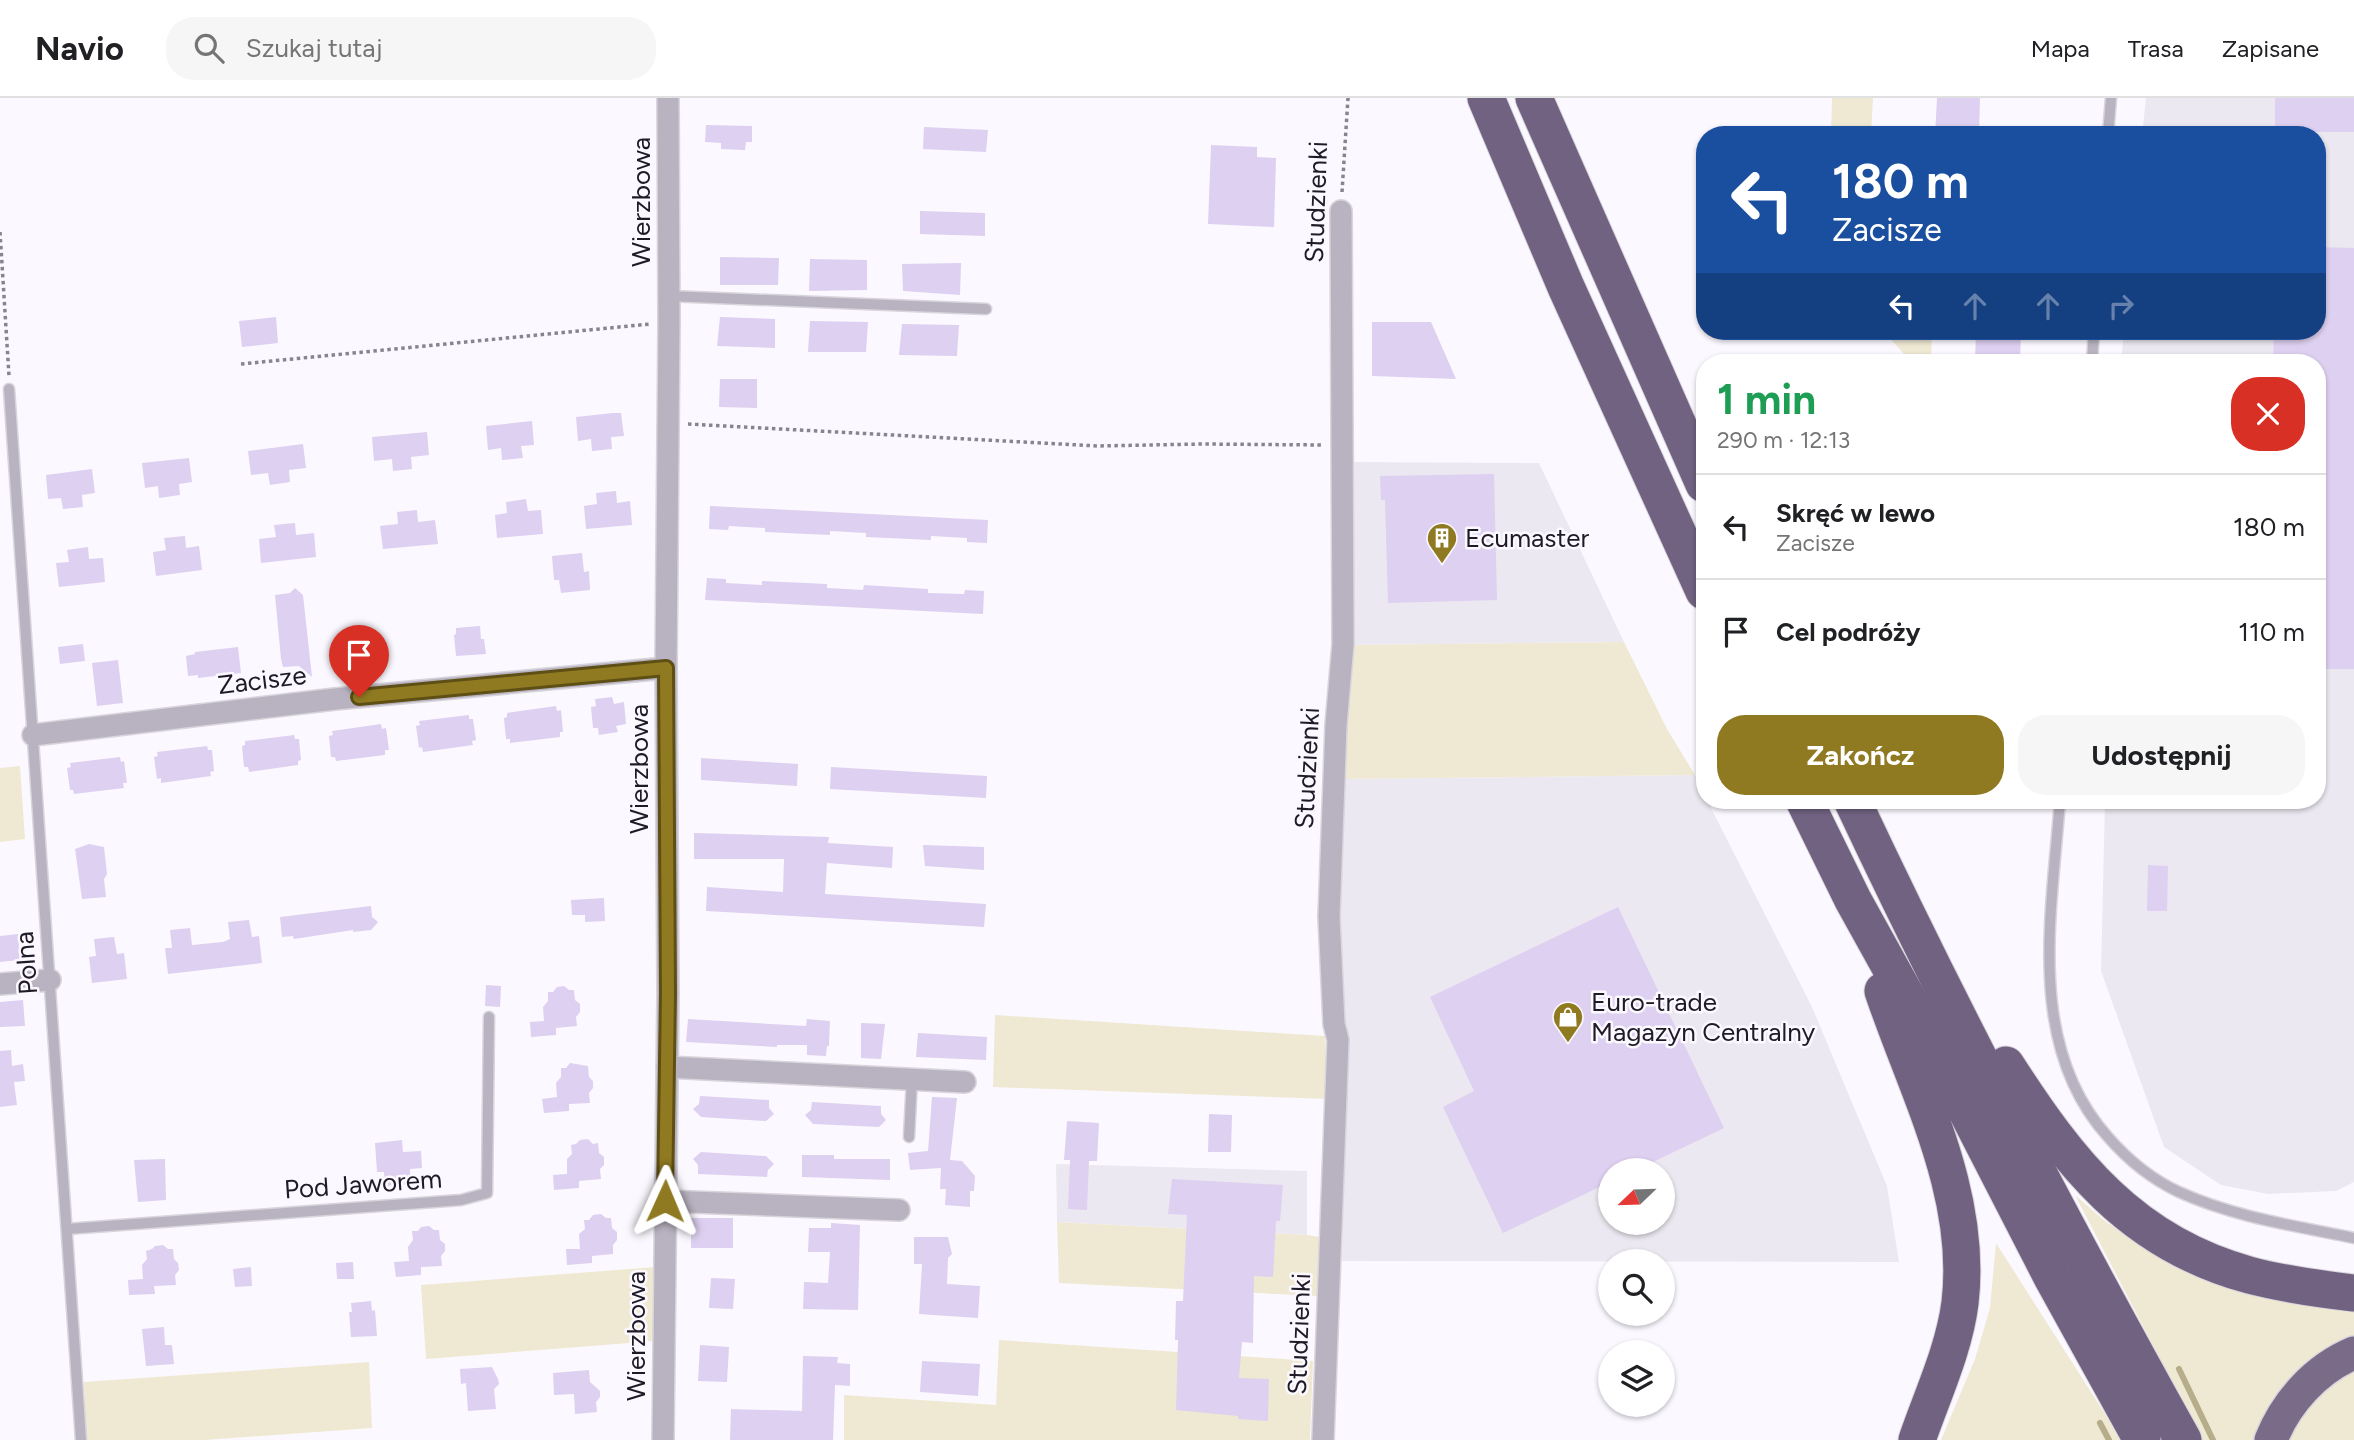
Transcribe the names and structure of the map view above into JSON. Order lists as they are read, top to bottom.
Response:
{
  "streets": {
    "street": ["Wierzbowa", "Studzienki", "Zacisze"],
    "lane": ["Polna", "Pod Jaworem"]
  },
  "crossings": [
    ["Wierzbowa", "Zacisze"],
    ["Zacisze", "Polna"],
    ["Polna", "Pod Jaworem"]
  ],
  "places": {
    "building": ["Ecumaster"],
    "shop": ["Euro-trade Magazyn Centralny"]
  },
  "north": "bottom left",
  "page": {
    "header": "Navio",
    "search": "Szukaj tutaj",
    "nav": ["Mapa", "Trasa", "Zapisane"],
    "turn": ["180 m", "Zacisze"],
    "heading": ["1 min", "290 m · 12:13"],
    "list": [
      {
        "name": "Skręć w lewo",
        "note": "Zacisze",
        "value": "180 m"
      },
      {
        "name": "Cel podróży",
        "value": "110 m"
      }
    ],
    "buttons": ["Zakończ", "Udostępnij"]
  }
}
